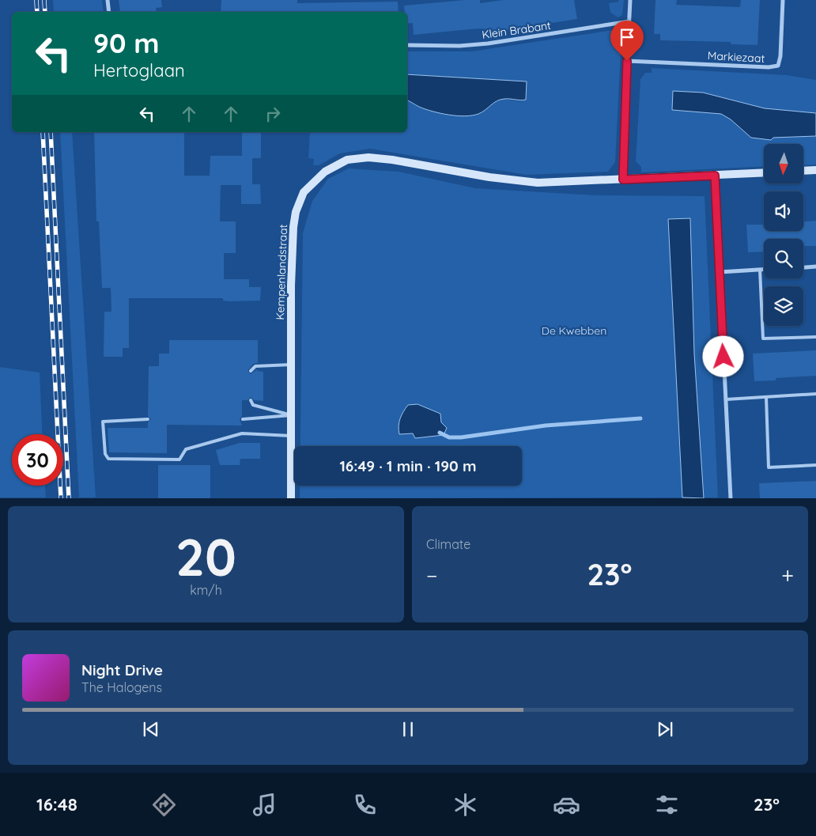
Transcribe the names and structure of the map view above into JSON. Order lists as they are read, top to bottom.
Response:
{
  "streets": {
    "street": ["Klein Brabant", "Markiezaat", "Kempenlandstraat"]
  },
  "parks": ["De Kwebben"],
  "north": "bottom",
  "page": {
    "turn": ["90 m", "Hertoglaan"],
    "limit": "30",
    "trip": "16:49 · 1 min · 190 m",
    "tile": [
      ["20", "km/h"],
      "Climate"
    ],
    "heat": ["−", "23°", "+"],
    "song": ["Night Drive", "The Halogens"],
    "tabs": ["16:48", "23°"]
  }
}
